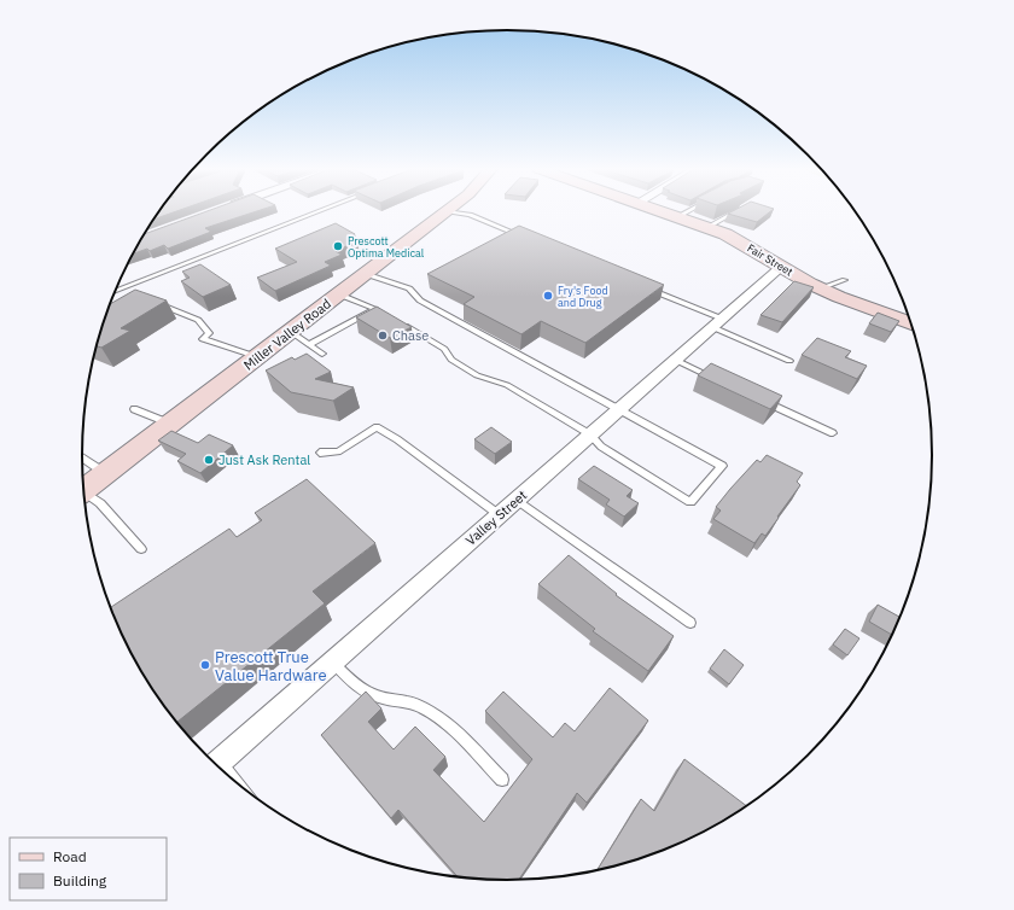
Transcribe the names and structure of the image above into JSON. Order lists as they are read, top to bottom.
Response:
{
  "streets": {
    "main road": ["Fair Street", "Miller Valley Road"],
    "street": ["Valley Street"]
  },
  "crossings": [
    ["Fair Street", "Valley Street"]
  ],
  "places": [
    "Prescott Optima Medical",
    "Fry's Food and Drug",
    "Chase",
    "Just Ask Rental",
    "Prescott True Value Hardware"
  ],
  "legend": ["Road", "Building"]
}
